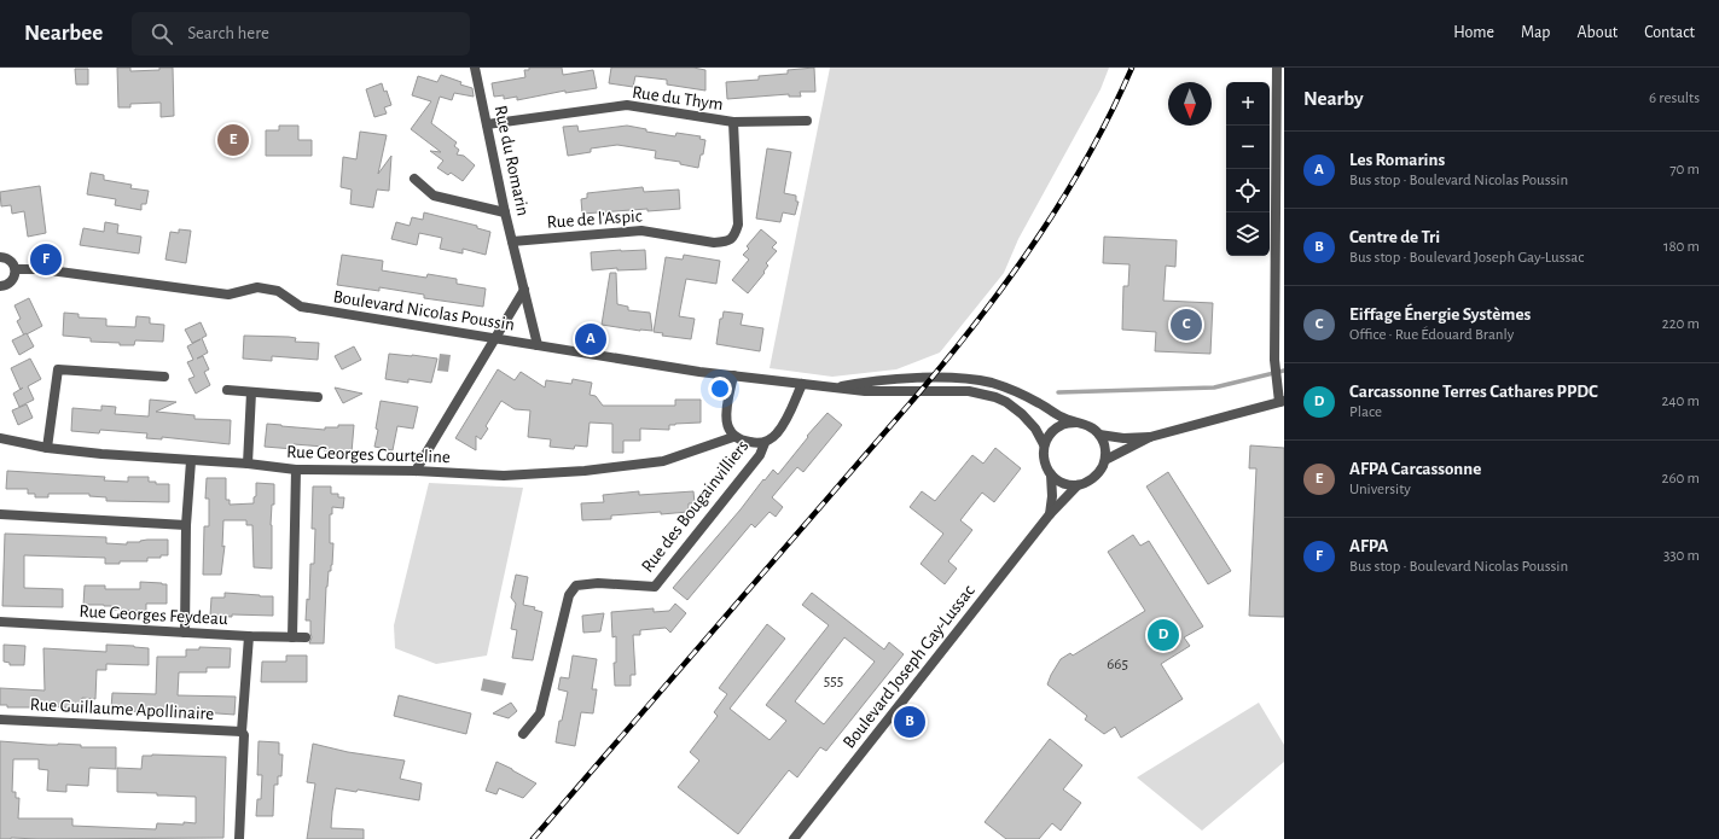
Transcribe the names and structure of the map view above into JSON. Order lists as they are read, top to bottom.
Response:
{
  "streets": {
    "street": [
      "Rue du Thym",
      "Rue du Romarin",
      "Rue de l'Aspic",
      "Boulevard Nicolas Poussin",
      "Rue Georges Courteline",
      "Rue des Bougainvilliers",
      "Rue Georges Feydeau",
      "Boulevard Joseph Gay-Lussac",
      "Rue Guillaume Apollinaire"
    ]
  },
  "crossings": [
    ["Rue du Thym", "Rue du Romarin"],
    ["Rue du Thym", "Rue de l'Aspic"],
    ["Rue du Romarin", "Rue de l'Aspic"],
    ["Rue du Romarin", "Boulevard Nicolas Poussin"],
    ["Boulevard Nicolas Poussin", "Boulevard Joseph Gay-Lussac"]
  ],
  "house_numbers": ["665", "555"],
  "north": "bottom",
  "page": {
    "header": "Nearbee",
    "search": "Search here",
    "nav": [
      "Home",
      "Map",
      "About",
      "Contact"
    ],
    "heading": ["Nearby", "6 results"],
    "map_buttons": ["+", "−"],
    "pins": [
      "E",
      "F",
      "C",
      "A",
      "D",
      "B"
    ],
    "list": [
      {
        "mark": "A",
        "name": "Les Romarins",
        "note": "Bus stop · Boulevard Nicolas Poussin",
        "value": "70 m"
      },
      {
        "mark": "B",
        "name": "Centre de Tri",
        "note": "Bus stop · Boulevard Joseph Gay-Lussac",
        "value": "180 m"
      },
      {
        "mark": "C",
        "name": "Eiffage Énergie Systèmes",
        "note": "Office · Rue Édouard Branly",
        "value": "220 m"
      },
      {
        "mark": "D",
        "name": "Carcassonne Terres Cathares PPDC",
        "note": "Place",
        "value": "240 m"
      },
      {
        "mark": "E",
        "name": "AFPA Carcassonne",
        "note": "University",
        "value": "260 m"
      },
      {
        "mark": "F",
        "name": "AFPA",
        "note": "Bus stop · Boulevard Nicolas Poussin",
        "value": "330 m"
      }
    ]
  }
}
